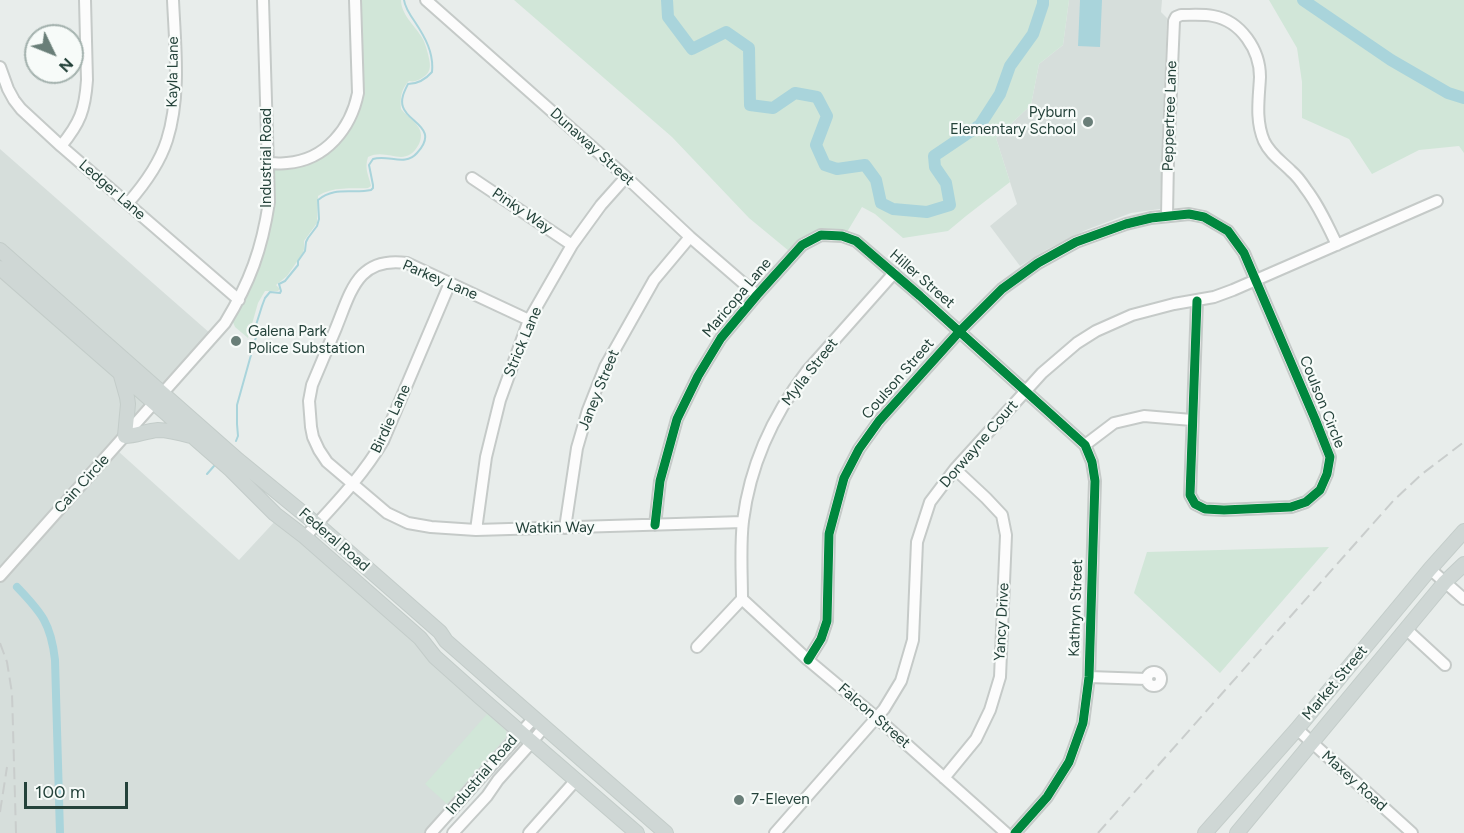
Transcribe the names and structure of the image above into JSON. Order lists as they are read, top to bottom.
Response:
{
  "streets": {
    "main road": ["Federal Road", "Market Street"],
    "street": [
      "Kayla Lane",
      "Peppertree Lane",
      "Dunaway Street",
      "Industrial Road",
      "Ledger Lane",
      "Pinky Way",
      "Hiller Street",
      "Parkey Lane",
      "Maricopa Lane",
      "Strick Lane",
      "Mylla Street",
      "Coulson Street",
      "Janey Street",
      "Coulson Circle",
      "Birdie Lane",
      "Dorwayne Court",
      "Cain Circle",
      "Watkin Way",
      "Kathryn Street",
      "Yancy Drive",
      "Falcon Street",
      "Maxey Road"
    ]
  },
  "crossings": [
    ["Kayla Lane", "Ledger Lane"],
    ["Peppertree Lane", "Coulson Street"],
    ["Peppertree Lane", "Dorwayne Court"],
    ["Dunaway Street", "Maricopa Lane"],
    ["Dunaway Street", "Strick Lane"],
    ["Dunaway Street", "Janey Street"],
    ["Industrial Road", "Ledger Lane"],
    ["Industrial Road", "Cain Circle"],
    ["Industrial Road", "Federal Road"],
    ["Pinky Way", "Strick Lane"],
    ["Hiller Street", "Maricopa Lane"],
    ["Hiller Street", "Mylla Street"],
    ["Hiller Street", "Coulson Street"],
    ["Hiller Street", "Dorwayne Court"],
    ["Parkey Lane", "Strick Lane"],
    ["Parkey Lane", "Birdie Lane"],
    ["Parkey Lane", "Watkin Way"],
    ["Maricopa Lane", "Watkin Way"],
    ["Strick Lane", "Watkin Way"],
    ["Mylla Street", "Watkin Way"],
    ["Mylla Street", "Falcon Street"],
    ["Coulson Street", "Coulson Circle"],
    ["Coulson Street", "Dorwayne Court"],
    ["Coulson Street", "Falcon Street"],
    ["Janey Street", "Watkin Way"],
    ["Coulson Circle", "Dorwayne Court"],
    ["Birdie Lane", "Federal Road"],
    ["Dorwayne Court", "Yancy Drive"],
    ["Dorwayne Court", "Falcon Street"],
    ["Cain Circle", "Federal Road"],
    ["Yancy Drive", "Falcon Street"],
    ["Market Street", "Maxey Road"]
  ],
  "places": ["Pyburn Elementary School", "Galena Park Police Substation", "7-Eleven"],
  "scale_bar": "100 m",
  "north": "bottom right"
}
